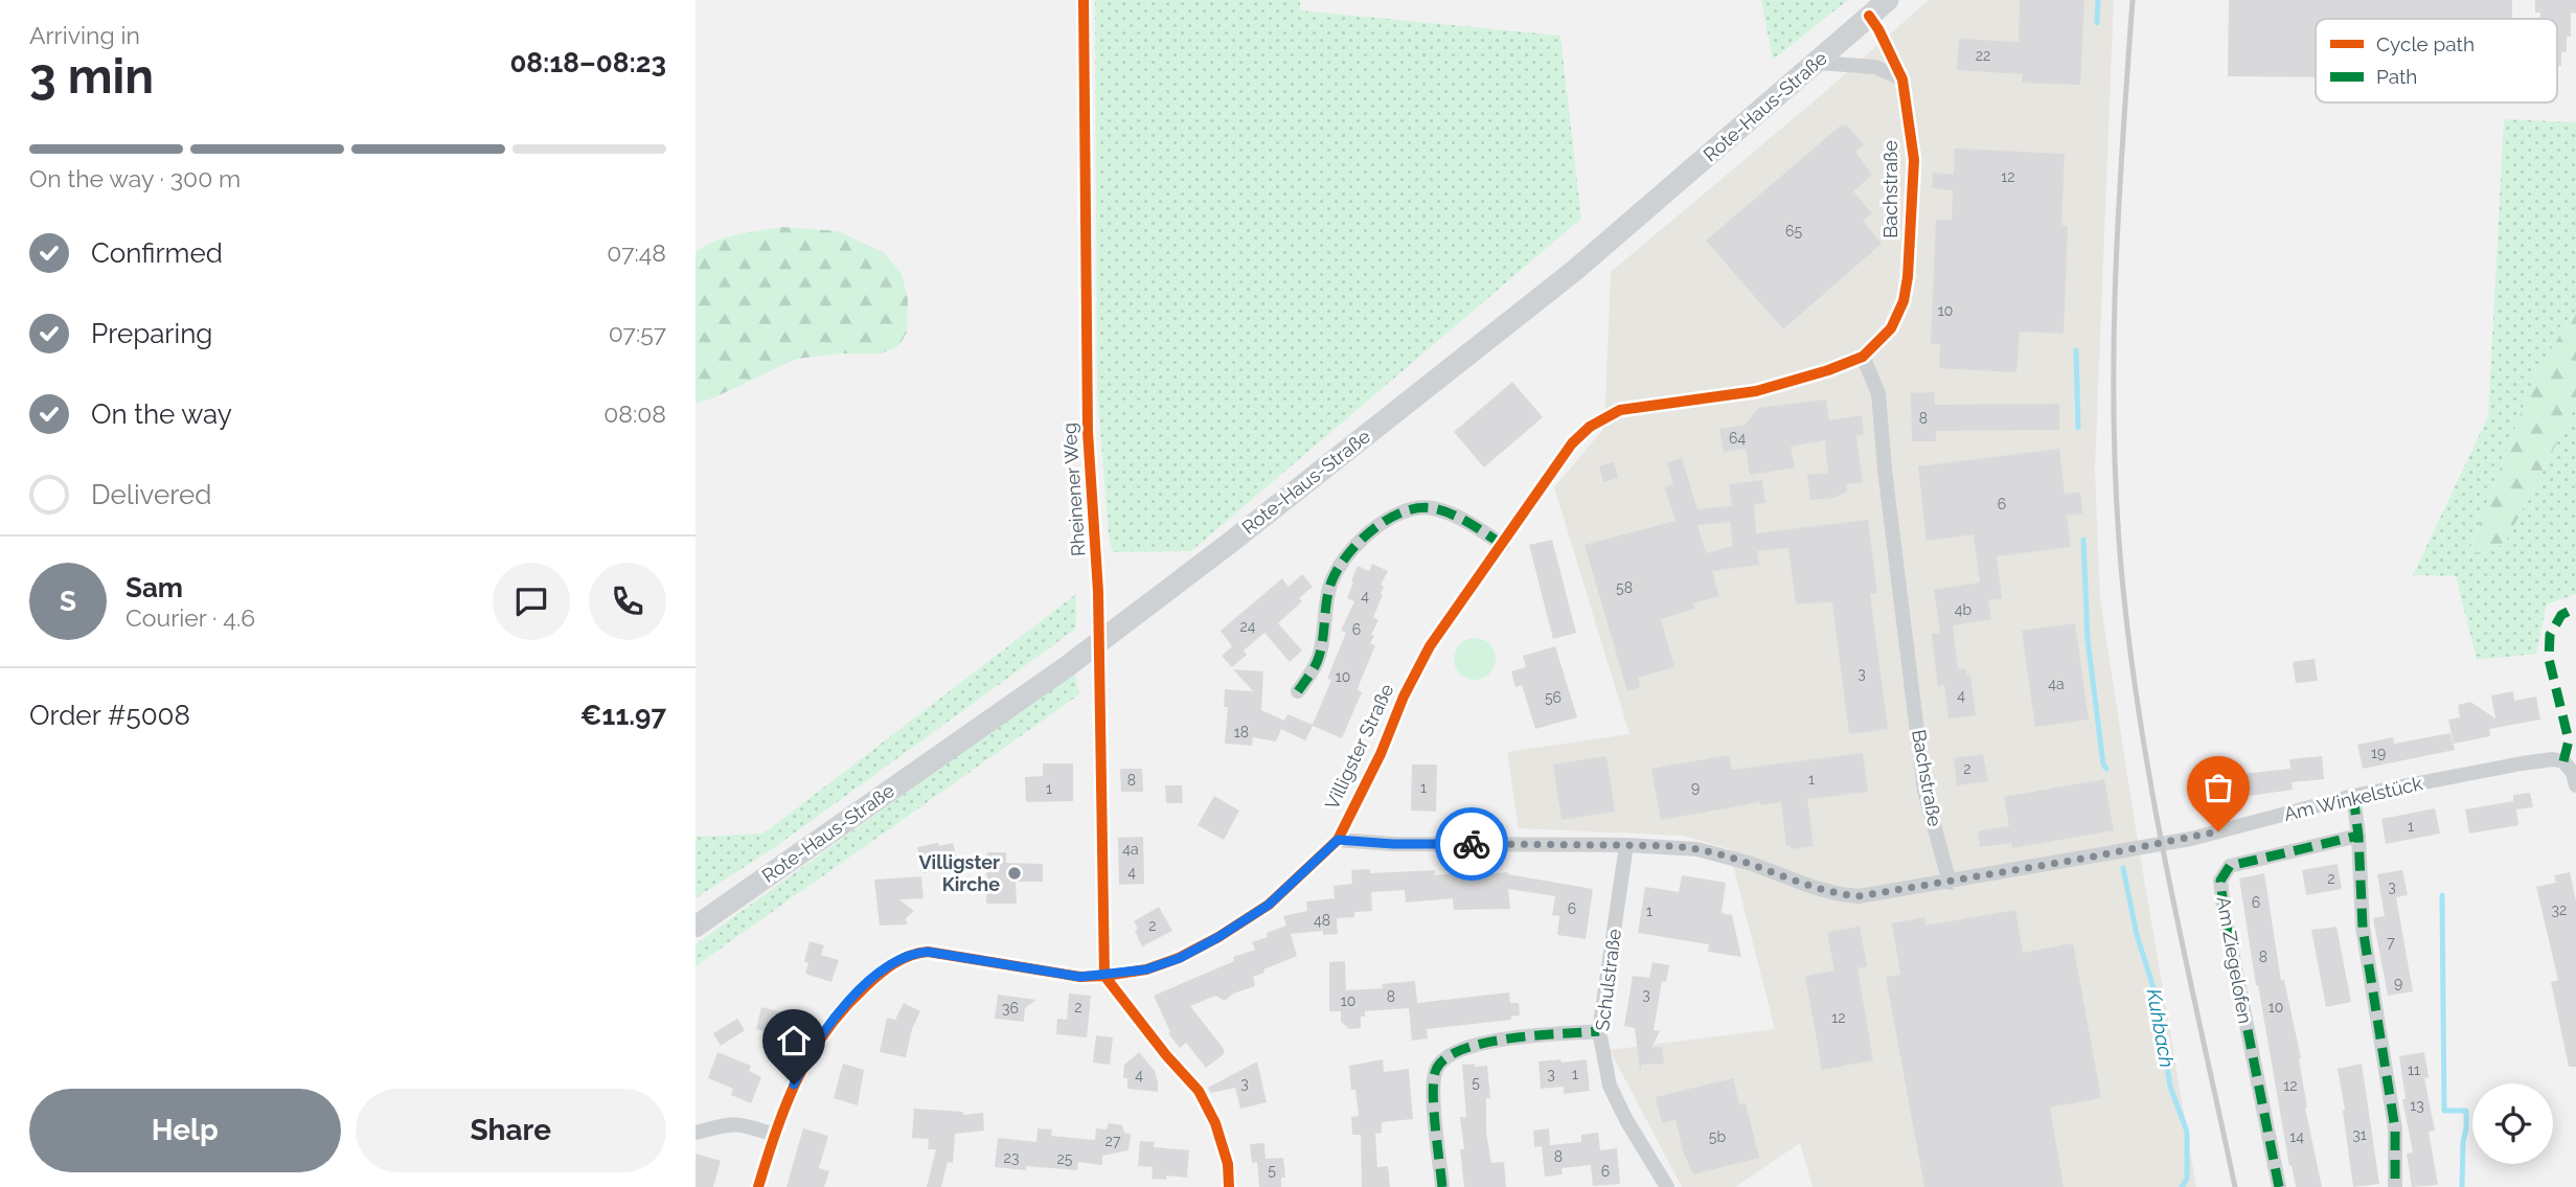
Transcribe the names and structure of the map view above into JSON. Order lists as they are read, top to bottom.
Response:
{
  "streets": {
    "main road": ["Rote-Haus-Straße"],
    "street": [
      "Bachstraße",
      "Rheinener Weg",
      "Villigster Straße",
      "Am Winkelstück",
      "Am Ziegelofen",
      "Schulstraße"
    ]
  },
  "crossings": [
    ["Rote-Haus-Straße", "Bachstraße"],
    ["Bachstraße", "Villigster Straße"],
    ["Bachstraße", "Am Winkelstück"],
    ["Rheinener Weg", "Villigster Straße"],
    ["Villigster Straße", "Am Winkelstück"],
    ["Am Winkelstück", "Schulstraße"]
  ],
  "water": ["Kuhbach"],
  "places": ["Villigster Kirche"],
  "house_numbers": [
    "22",
    "12",
    "65",
    "10",
    "8",
    "64",
    "6",
    "58",
    "4",
    "4b",
    "24",
    "6",
    "3",
    "10",
    "4a",
    "4",
    "56",
    "18",
    "19",
    "2",
    "1",
    "8",
    "1",
    "9",
    "1",
    "1",
    "4a",
    "4",
    "2",
    "3",
    "6",
    "6",
    "32",
    "1",
    "48",
    "2",
    "7",
    "8",
    "9",
    "3",
    "8",
    "10",
    "2",
    "10",
    "36",
    "12",
    "11",
    "3",
    "1",
    "4",
    "5",
    "3",
    "12",
    "13",
    "31",
    "5b",
    "14",
    "27",
    "8",
    "23",
    "25",
    "5",
    "6"
  ],
  "legend": ["Cycle path", "Path"],
  "page": {
    "heading": ["3 min", "Arriving in", "08:18–08:23"],
    "panel": [
      "Sam",
      "Courier · 4.6",
      "Order #5008",
      "€11.97"
    ],
    "bar": "On the way · 300 m",
    "list": [
      ["Confirmed", "07:48"],
      ["Preparing", "07:57"],
      ["On the way", "08:08"],
      "Delivered"
    ],
    "round": "S",
    "buttons": ["Help", "Share"]
  }
}
